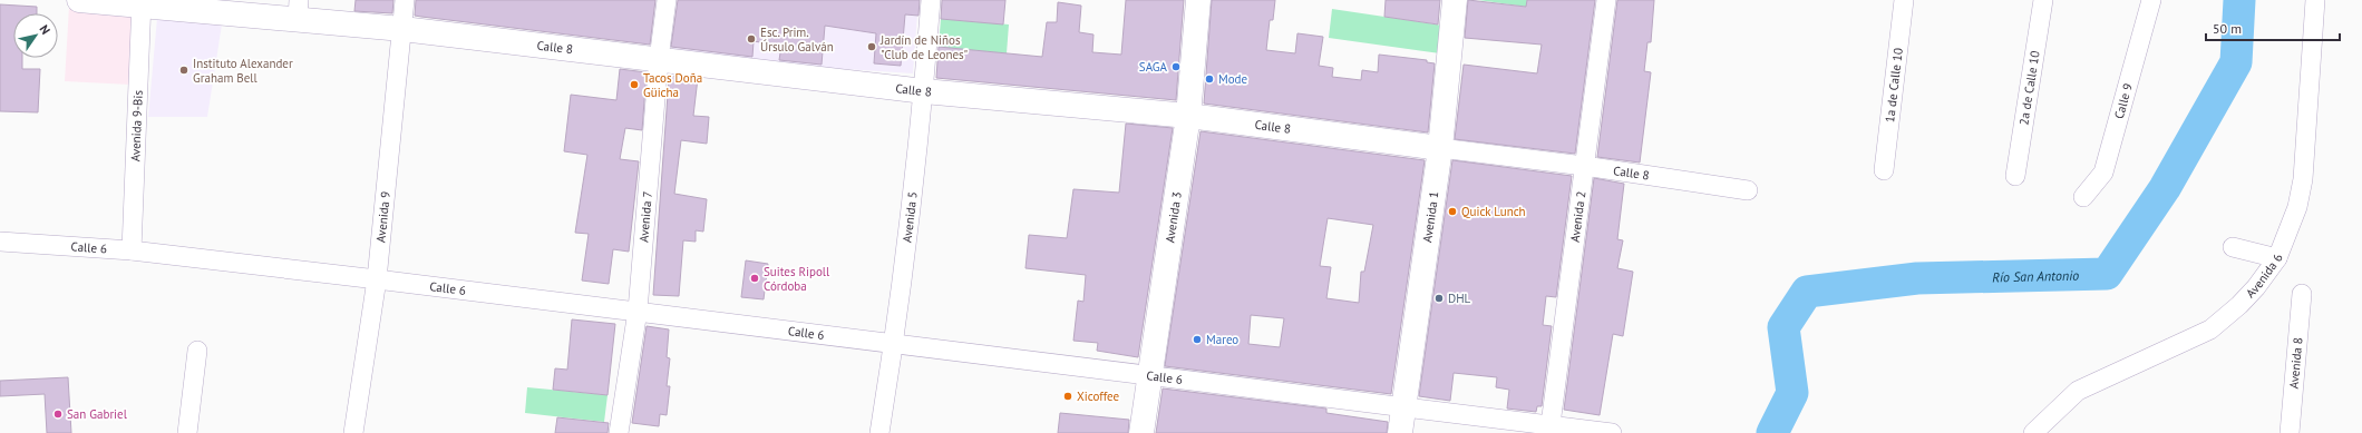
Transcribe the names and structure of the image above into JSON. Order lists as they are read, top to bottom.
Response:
{
  "streets": {
    "main road": ["Calle 8", "Avenida 3", "Avenida 1"],
    "street": [
      "1a de Calle 10",
      "2a de Calle 10",
      "Calle 9",
      "Avenida 9-Bis",
      "Avenida 2",
      "Avenida 9",
      "Avenida 7",
      "Avenida 5",
      "Calle 6",
      "Avenida 6",
      "Avenida 8"
    ]
  },
  "crossings": [
    ["Calle 8", "Avenida 9-Bis"],
    ["Calle 8", "Avenida 2"],
    ["Calle 8", "Avenida 9"],
    ["Calle 8", "Avenida 7"],
    ["Calle 8", "Avenida 5"],
    ["Calle 8", "Avenida 3"],
    ["Calle 8", "Avenida 1"],
    ["Avenida 9-Bis", "Calle 6"],
    ["Avenida 2", "Calle 6"],
    ["Avenida 9", "Calle 6"],
    ["Avenida 7", "Calle 6"],
    ["Avenida 5", "Calle 6"],
    ["Avenida 3", "Calle 6"],
    ["Avenida 1", "Calle 6"]
  ],
  "water": ["Río San Antonio"],
  "places": [
    "Esc. Prim. Úrsulo Galván",
    "Jardín de Niños \"Club de Leones\"",
    "SAGA",
    "Instituto Alexander Graham Bell",
    "Mode",
    "Tacos Doña Güicha",
    "Quick Lunch",
    "Suites Ripoll Córdoba",
    "DHL",
    "Mareo",
    "Xicoffee",
    "San Gabriel"
  ],
  "scale_bar": "50 m",
  "north": "top right"
}
